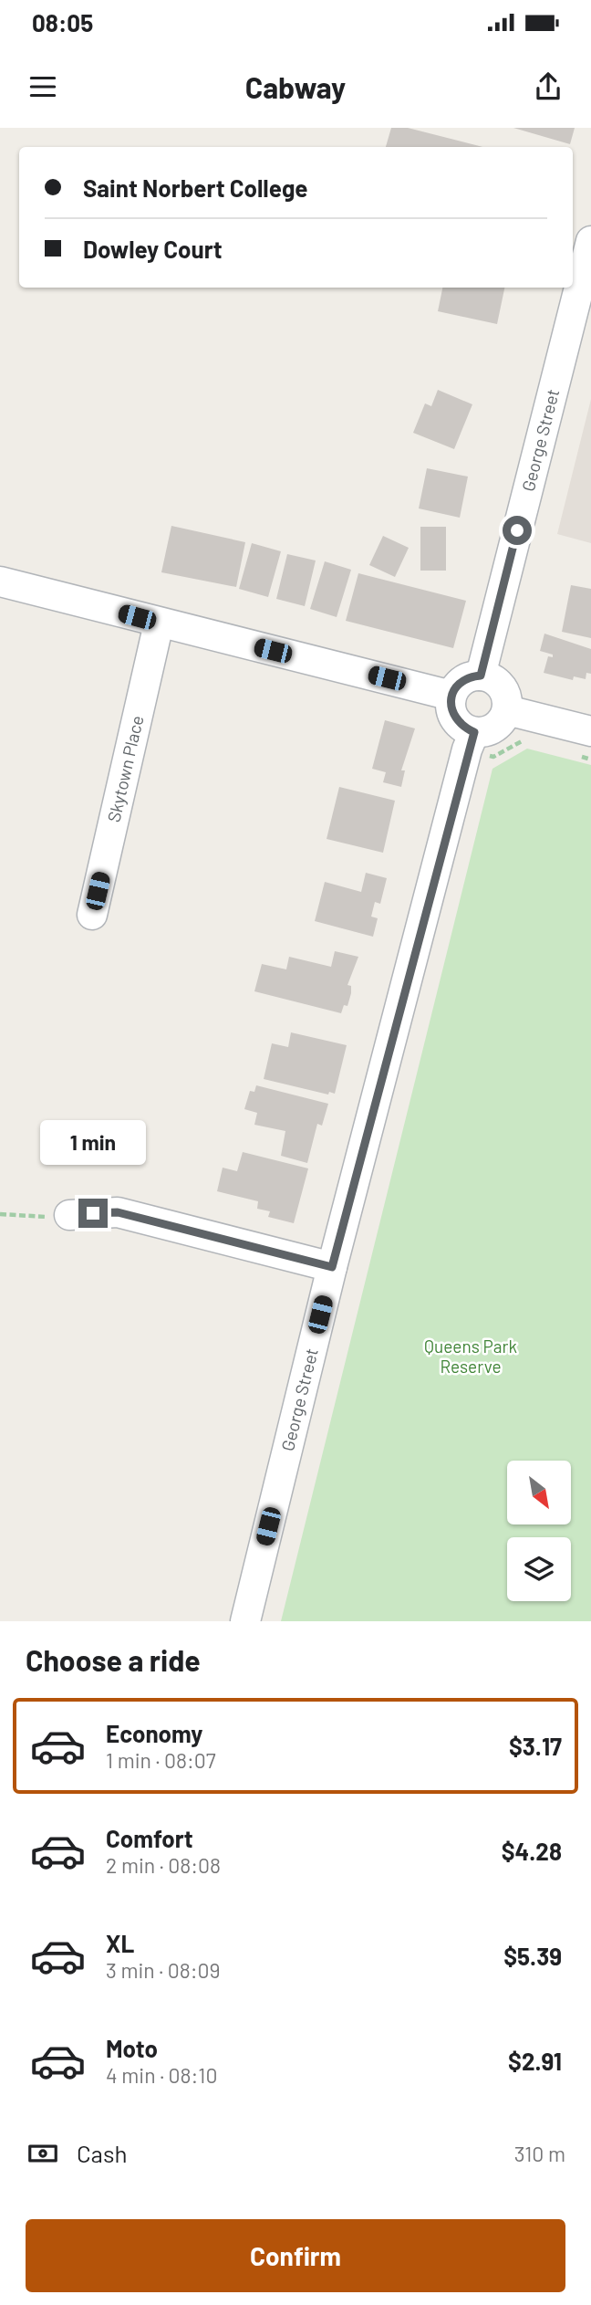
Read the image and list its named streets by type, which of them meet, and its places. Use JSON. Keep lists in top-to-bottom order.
{
  "streets": {
    "street": ["George Street", "Skytown Place"]
  },
  "parks": ["Queens Park Reserve"],
  "north": "bottom right",
  "page": {
    "status": "08:05",
    "header": "Cabway",
    "banner": ["Saint Norbert College", "Dowley Court"],
    "bubble": "1 min",
    "heading": "Choose a ride",
    "list": [
      {
        "name": "Economy",
        "note": "1 min · 08:07",
        "value": "$3.17"
      },
      {
        "name": "Comfort",
        "note": "2 min · 08:08",
        "value": "$4.28"
      },
      {
        "name": "XL",
        "note": "3 min · 08:09",
        "value": "$5.39"
      },
      {
        "name": "Moto",
        "note": "4 min · 08:10",
        "value": "$2.91"
      }
    ],
    "pay": ["Cash", "310 m"],
    "buttons": "Confirm"
  }
}
